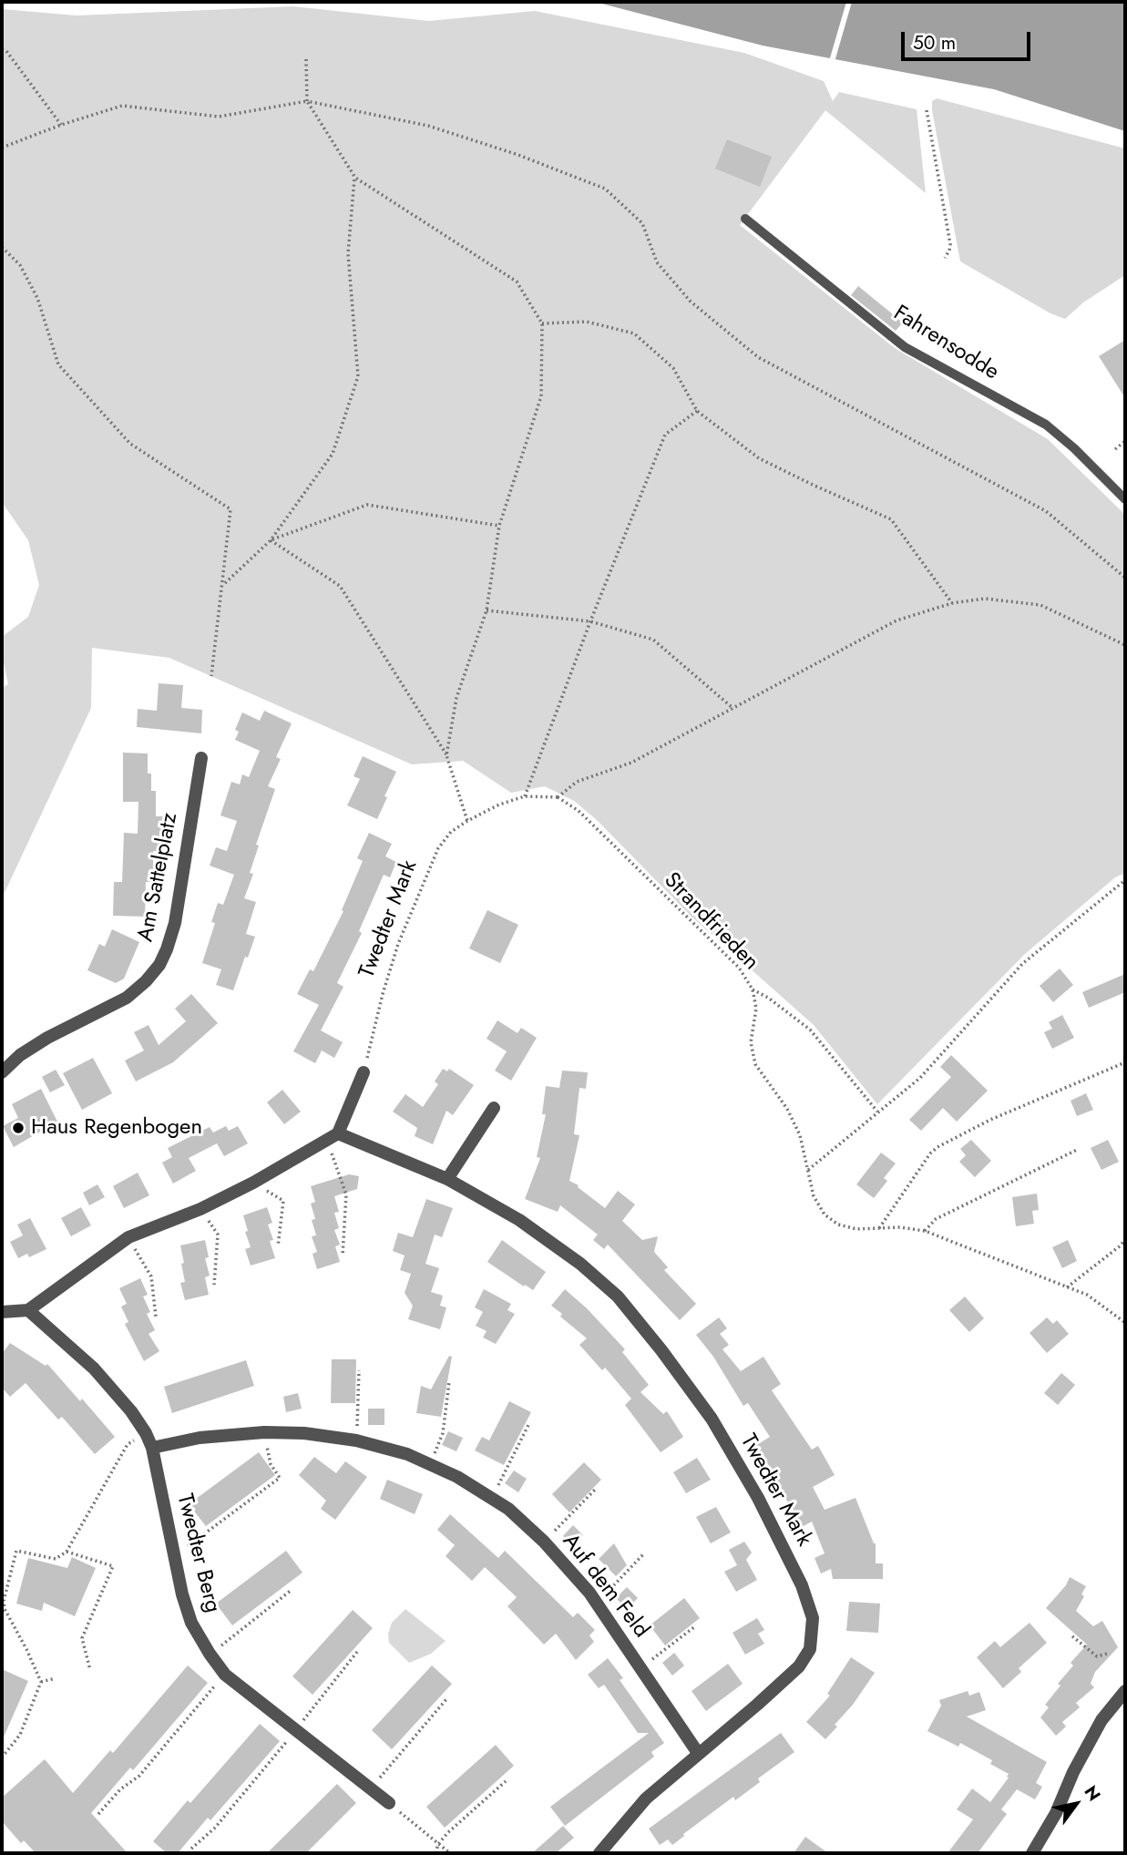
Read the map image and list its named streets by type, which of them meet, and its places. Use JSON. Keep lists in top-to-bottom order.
{
  "streets": {
    "street": [
      "Am Sattelplatz",
      "Twedter Mark",
      "Twedter Berg",
      "Auf dem Feld"
    ],
    "lane": ["Fahrensodde"],
    "path": ["Strandfrieden"]
  },
  "crossings": [
    ["Twedter Mark", "Strandfrieden"],
    ["Twedter Mark", "Auf dem Feld"],
    ["Twedter Berg", "Auf dem Feld"]
  ],
  "places": ["Haus Regenbogen"],
  "scale_bar": "50 m",
  "north": "top right"
}
